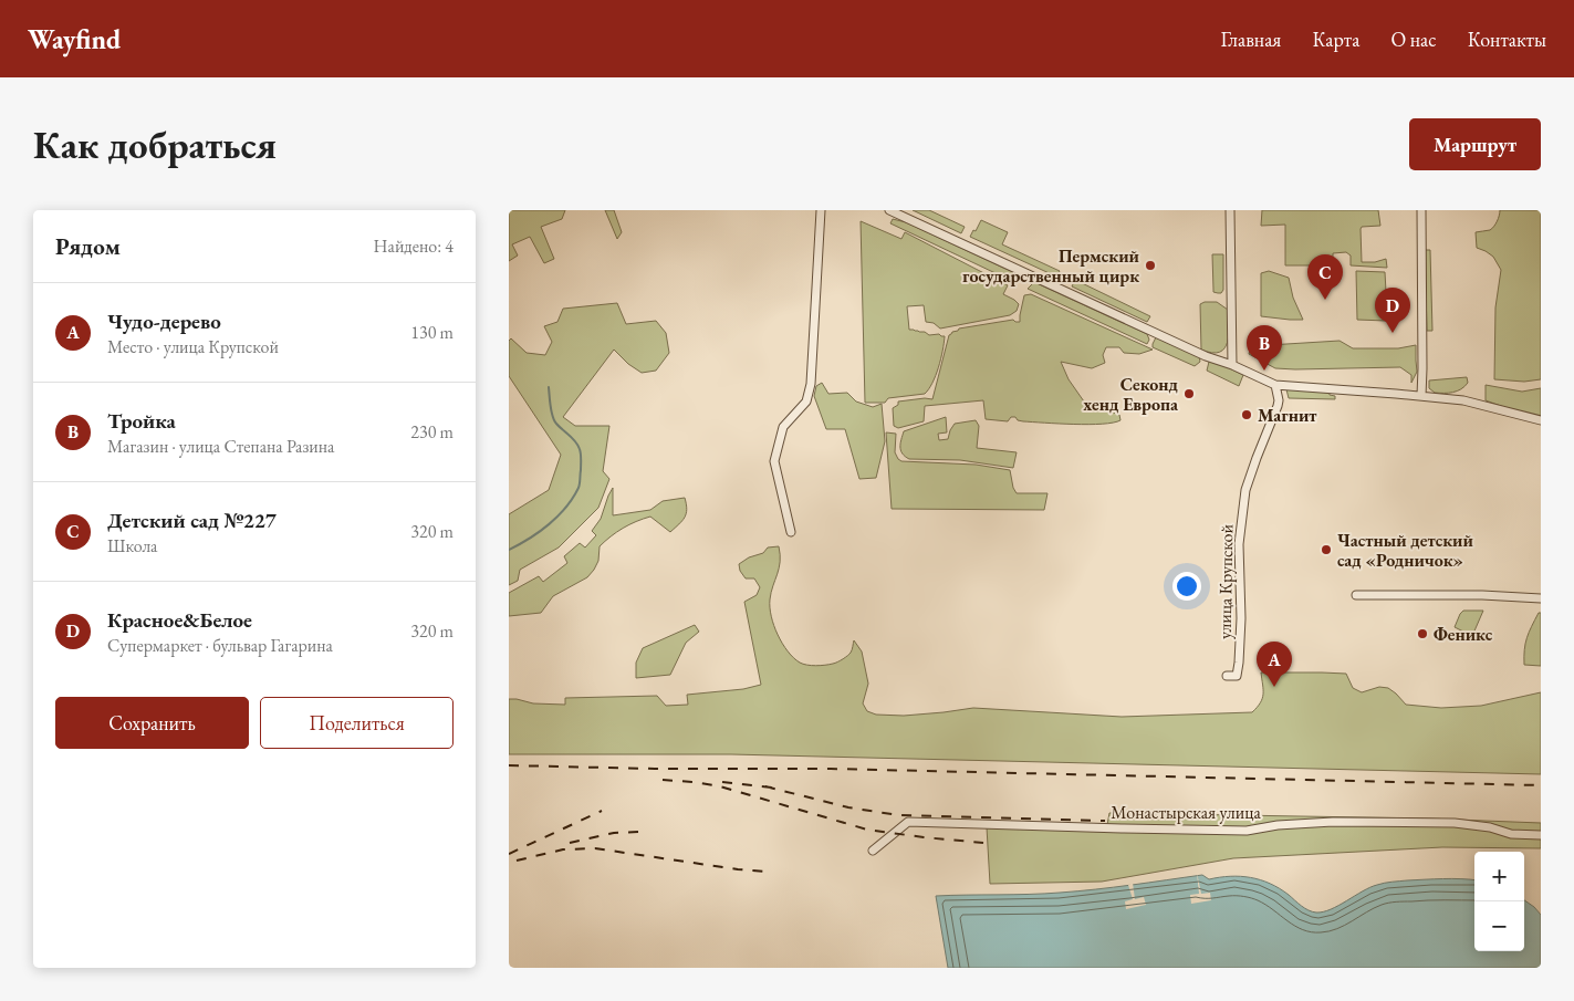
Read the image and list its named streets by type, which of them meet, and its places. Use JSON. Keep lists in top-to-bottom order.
{
  "streets": {
    "street": ["улица Крупской", "Монастырская улица"]
  },
  "places": [
    "Пермский государственный цирк",
    "Секонд хенд Европа",
    "Магнит",
    "Частный детский сад «Родничок»",
    "Феникс"
  ],
  "page": {
    "header": "Wayfind",
    "nav": [
      "Главная",
      "Карта",
      "О нас",
      "Контакты"
    ],
    "buttons": [
      "Маршрут",
      ["Сохранить", "Поделиться"]
    ],
    "title": "Как добраться",
    "heading": ["Рядом", "Найдено: 4"],
    "pins": [
      "C",
      "D",
      "B",
      "A"
    ],
    "list": [
      {
        "mark": "A",
        "name": "Чудо-дерево",
        "note": "Место · улица Крупской",
        "value": "130 m"
      },
      {
        "mark": "B",
        "name": "Тройка",
        "note": "Магазин · улица Степана Разина",
        "value": "230 m"
      },
      {
        "mark": "C",
        "name": "Детский сад №227",
        "note": "Школа",
        "value": "320 m"
      },
      {
        "mark": "D",
        "name": "Красное&Белое",
        "note": "Супермаркет · бульвар Гагарина",
        "value": "320 m"
      }
    ],
    "map_buttons": ["+", "−"]
  }
}
